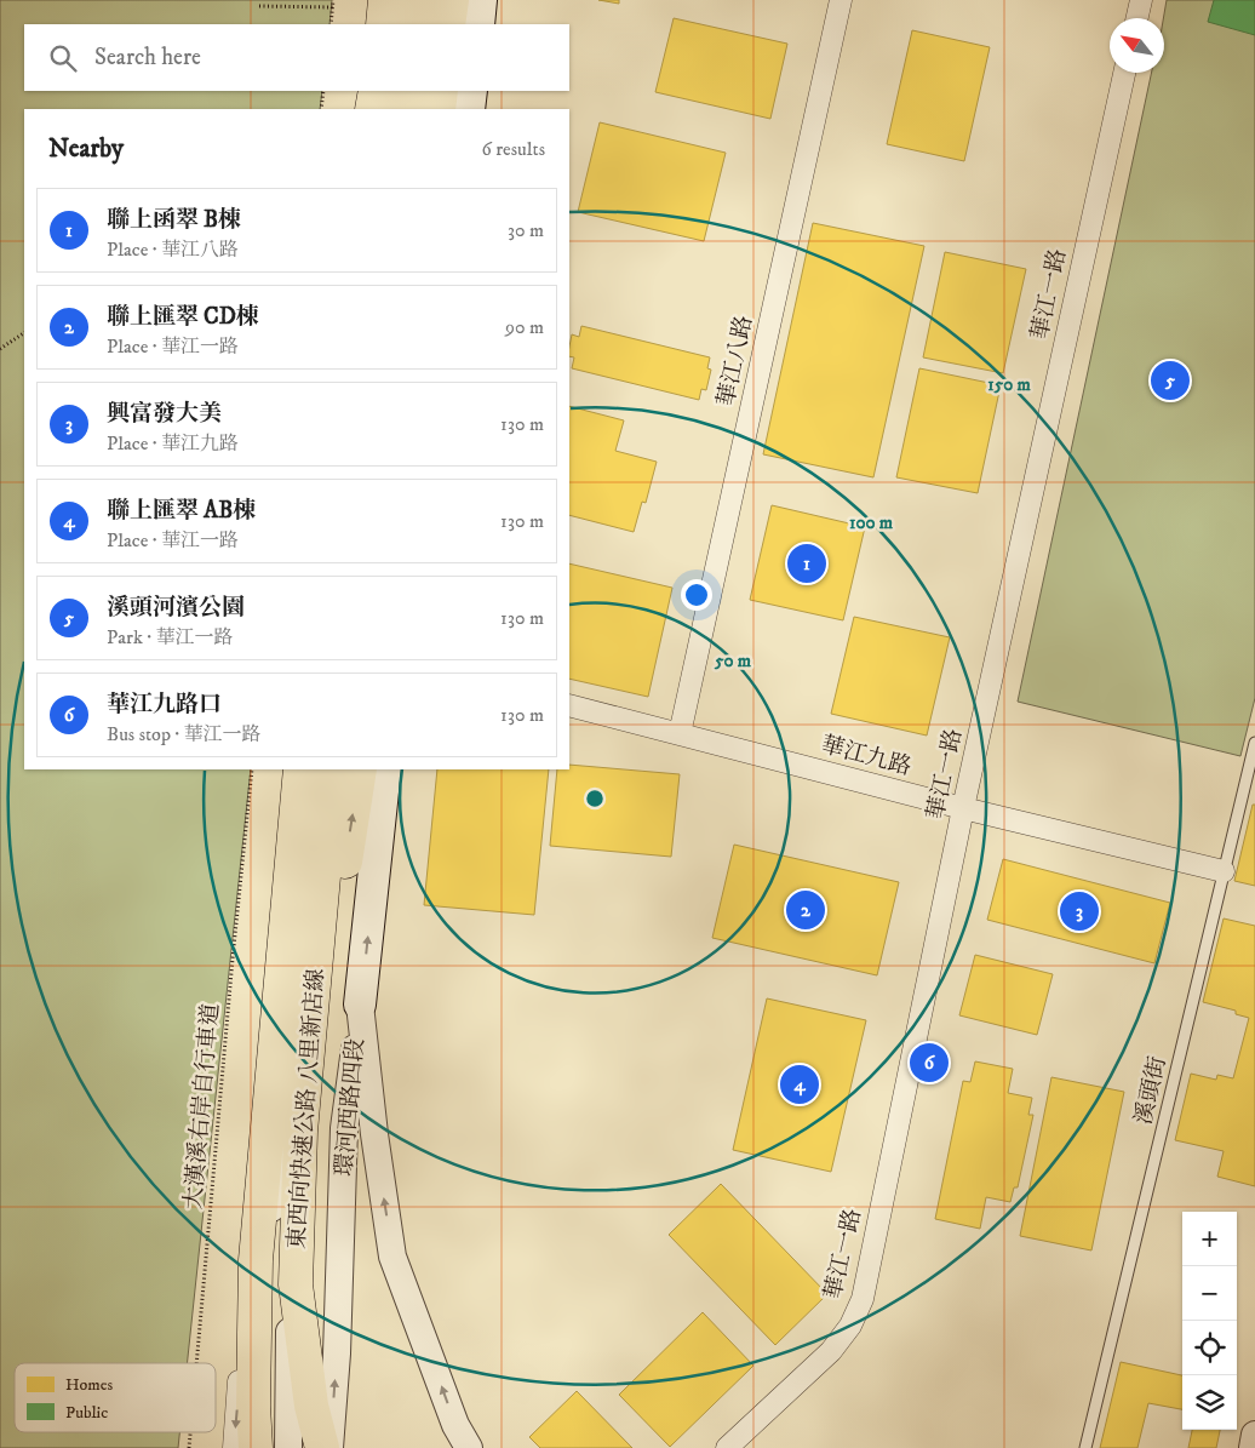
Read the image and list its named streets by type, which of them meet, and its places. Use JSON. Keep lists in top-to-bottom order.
{
  "streets": {
    "highway": ["東西向快速公路 八里新店線"],
    "main road": ["環河西路四段"],
    "street": ["華江一路", "華江八路", "華江九路"],
    "lane": ["溪頭街"],
    "path": ["大漢溪右岸自行車道"]
  },
  "crossings": [
    ["華江一路", "華江九路"],
    ["華江八路", "華江九路"],
    ["華江九路", "溪頭街"]
  ],
  "legend": ["Homes", "Public"],
  "north": "top left",
  "page": {
    "search": "Search here",
    "heading": ["Nearby", "6 results"],
    "list": [
      {
        "mark": "1",
        "name": "聯上函翠 B棟",
        "note": "Place · 華江八路",
        "value": "30 m"
      },
      {
        "mark": "2",
        "name": "聯上匯翠 CD棟",
        "note": "Place · 華江一路",
        "value": "90 m"
      },
      {
        "mark": "3",
        "name": "興富發大美",
        "note": "Place · 華江九路",
        "value": "130 m"
      },
      {
        "mark": "4",
        "name": "聯上匯翠 AB棟",
        "note": "Place · 華江一路",
        "value": "130 m"
      },
      {
        "mark": "5",
        "name": "溪頭河濱公園",
        "note": "Park · 華江一路",
        "value": "130 m"
      },
      {
        "mark": "6",
        "name": "華江九路口",
        "note": "Bus stop · 華江一路",
        "value": "130 m"
      }
    ],
    "pins": [
      "5",
      "1",
      "2",
      "3",
      "6",
      "4"
    ],
    "map_buttons": ["+", "−"]
  },
  "rings": ["150 m", "100 m", "50 m"]
}
